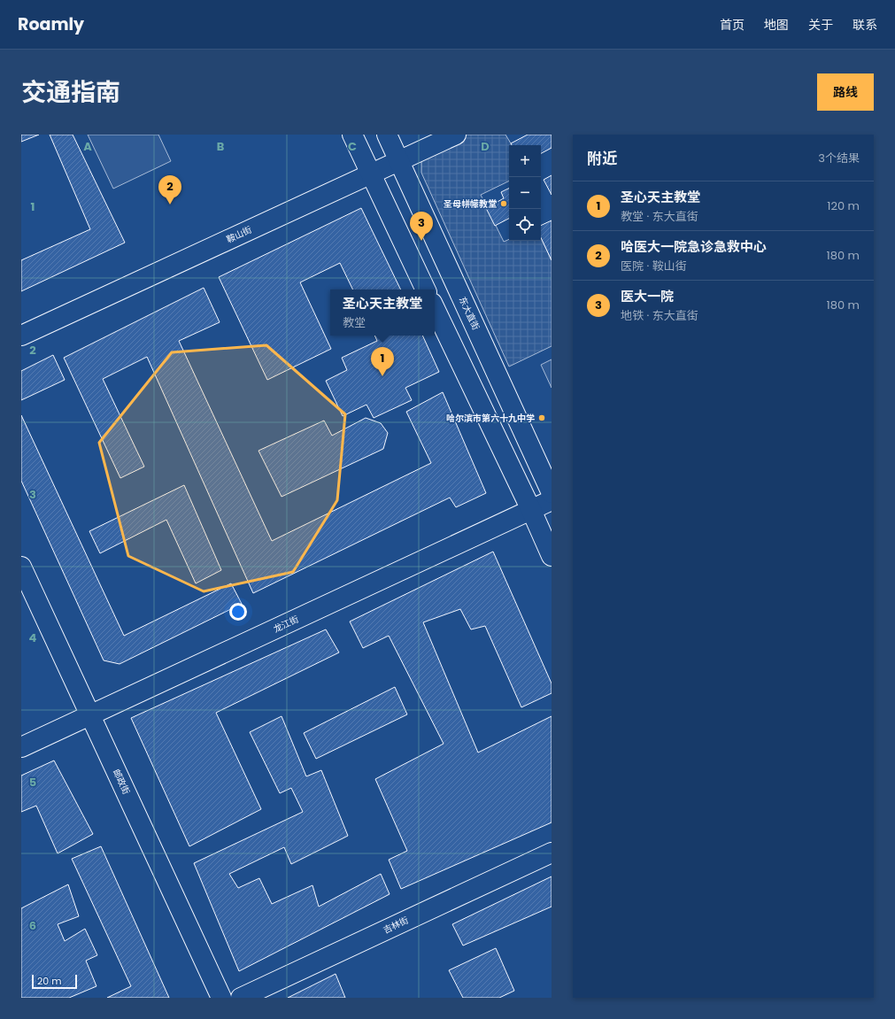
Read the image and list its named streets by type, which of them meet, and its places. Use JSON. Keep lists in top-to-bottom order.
{
  "streets": {
    "street": [
      "鞍山街",
      "东大直街",
      "龙江街",
      "邮政街",
      "吉林街"
    ]
  },
  "crossings": [
    ["鞍山街", "东大直街"],
    ["龙江街", "邮政街"]
  ],
  "places": ["圣母帡幪教堂", "哈尔滨市第六十九中学"],
  "scale_bar": "20 m",
  "page": {
    "header": "Roamly",
    "nav": [
      "首页",
      "地图",
      "关于",
      "联系"
    ],
    "title": "交通指南",
    "buttons": "路线",
    "heading": ["附近", "3个结果"],
    "map_buttons": ["+", "−"],
    "pins": ["2", "3", "1"],
    "list": [
      {
        "mark": "1",
        "name": "圣心天主教堂",
        "note": "教堂 · 东大直街",
        "value": "120 m"
      },
      {
        "mark": "2",
        "name": "哈医大一院急诊急救中心",
        "note": "医院 · 鞍山街",
        "value": "180 m"
      },
      {
        "mark": "3",
        "name": "医大一院",
        "note": "地铁 · 东大直街",
        "value": "180 m"
      }
    ],
    "popup": ["圣心天主教堂", "教堂"],
    "scale": "20 m"
  },
  "grid": {
    "columns": [
      "A",
      "B",
      "C",
      "D"
    ],
    "rows": [
      "1",
      "2",
      "3",
      "4",
      "5",
      "6"
    ]
  }
}
